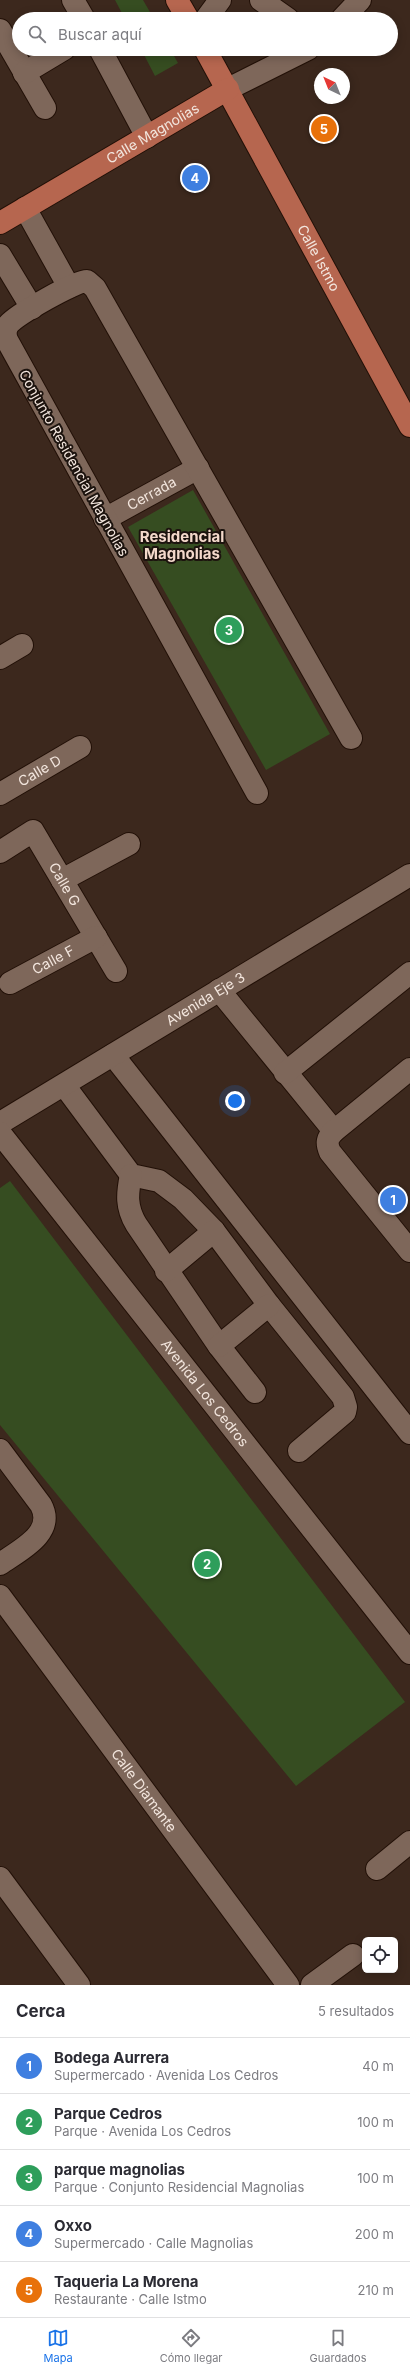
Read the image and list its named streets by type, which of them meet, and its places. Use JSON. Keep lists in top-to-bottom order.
{
  "streets": {
    "main road": ["Calle Magnolias", "Calle Istmo"],
    "street": [
      "Conjunto Residencial Magnolias",
      "Cerrada",
      "Calle D",
      "Calle G",
      "Calle F",
      "Avenida Eje 3",
      "Avenida Los Cedros",
      "Calle Diamante"
    ]
  },
  "crossings": [
    ["Calle Magnolias", "Calle Istmo"],
    ["Conjunto Residencial Magnolias", "Cerrada"],
    ["Calle G", "Calle F"]
  ],
  "districts": ["Residencial Magnolias"],
  "north": "top left",
  "page": {
    "search": "Buscar aquí",
    "pins": [
      "5",
      "4",
      "3",
      "1",
      "2"
    ],
    "heading": ["Cerca", "5 resultados"],
    "list": [
      {
        "mark": "1",
        "name": "Bodega Aurrera",
        "note": "Supermercado · Avenida Los Cedros",
        "value": "40 m"
      },
      {
        "mark": "2",
        "name": "Parque Cedros",
        "note": "Parque · Avenida Los Cedros",
        "value": "100 m"
      },
      {
        "mark": "3",
        "name": "parque magnolias",
        "note": "Parque · Conjunto Residencial Magnolias",
        "value": "100 m"
      },
      {
        "mark": "4",
        "name": "Oxxo",
        "note": "Supermercado · Calle Magnolias",
        "value": "200 m"
      },
      {
        "mark": "5",
        "name": "Taqueria La Morena",
        "note": "Restaurante · Calle Istmo",
        "value": "210 m"
      }
    ],
    "nav": ["Mapa", "Cómo llegar", "Guardados"]
  }
}
